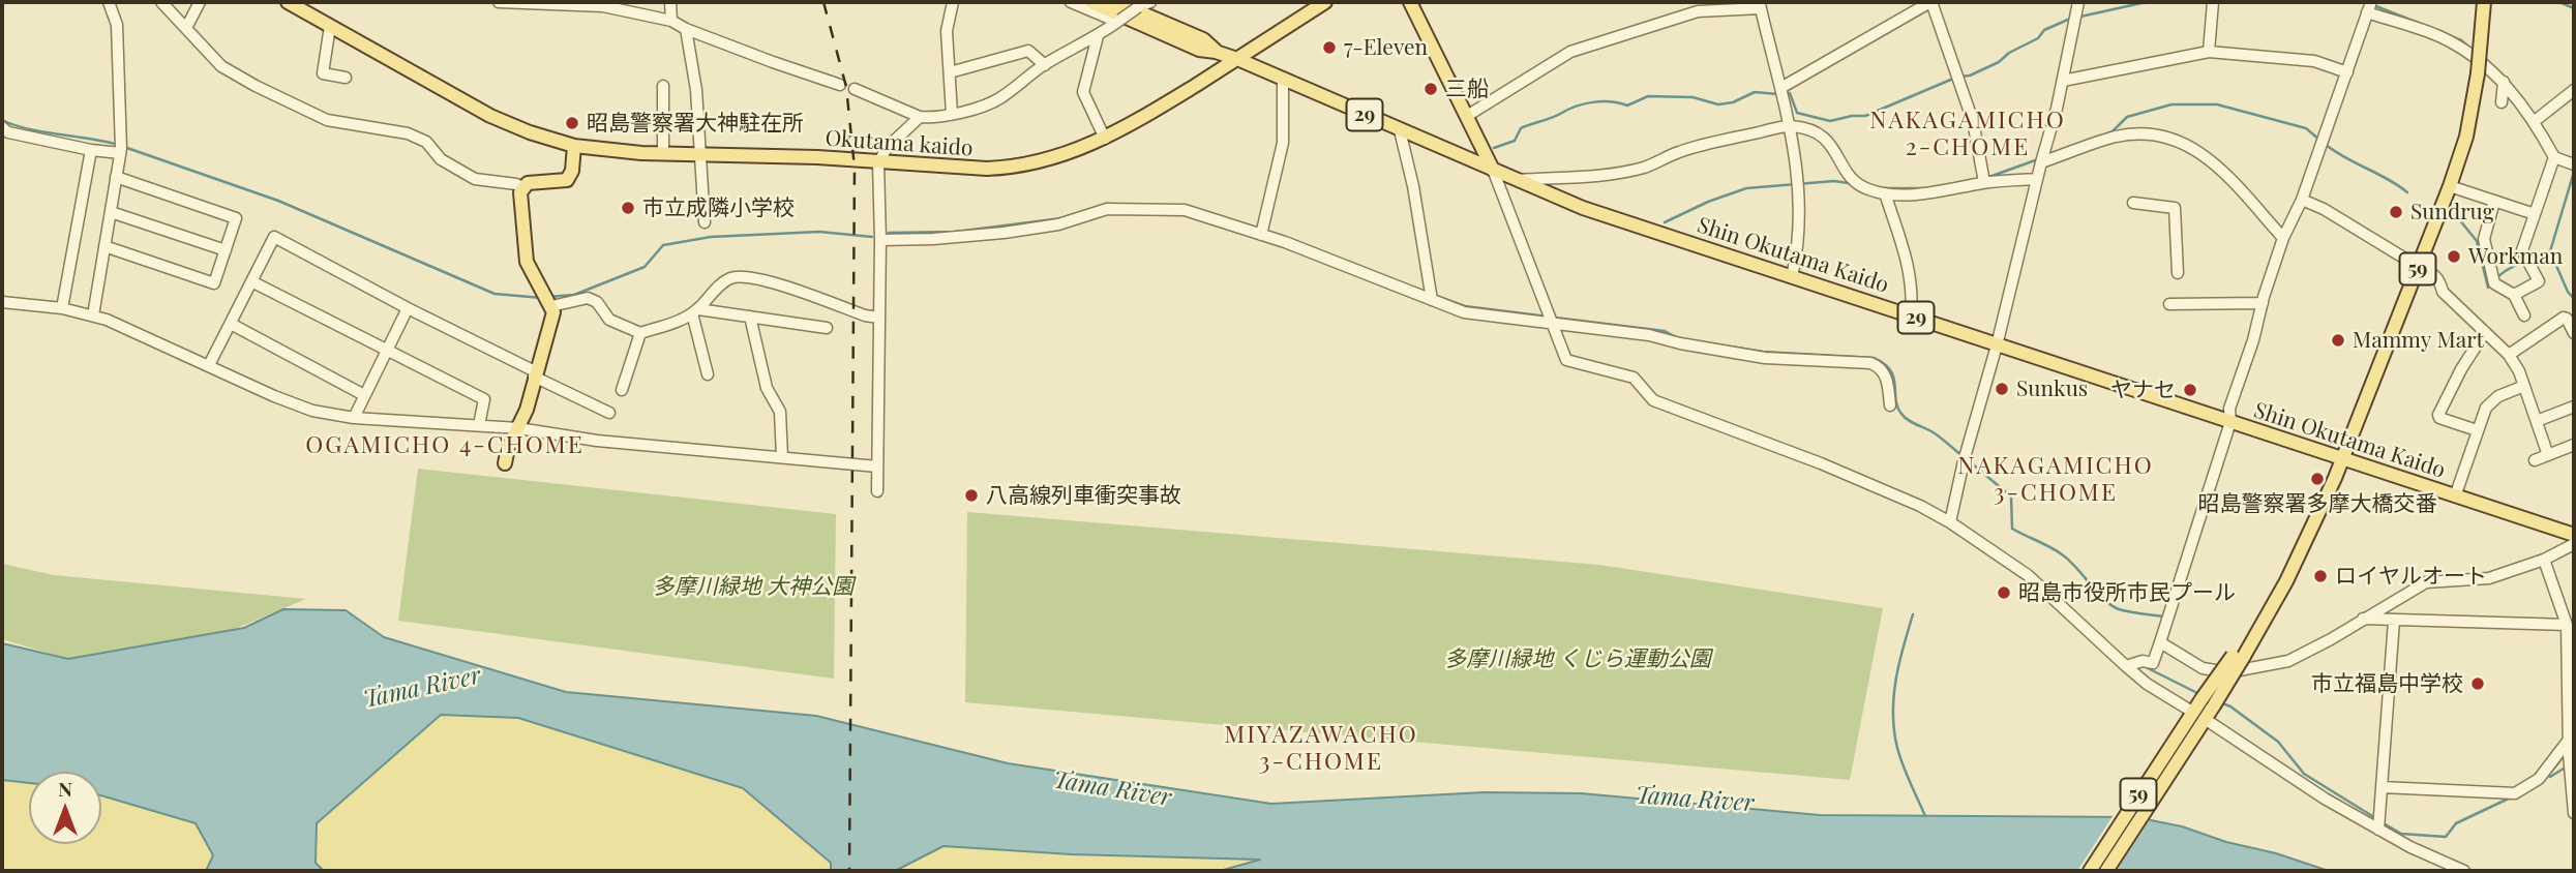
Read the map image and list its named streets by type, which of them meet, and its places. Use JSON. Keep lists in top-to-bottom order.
{
  "streets": {
    "main road": [
      "29",
      "Okutama kaido",
      "Shin Okutama Kaido",
      "59"
    ]
  },
  "crossings": [
    ["29", "Shin Okutama Kaido"],
    ["Okutama kaido", "Shin Okutama Kaido"],
    ["Shin Okutama Kaido", "59"]
  ],
  "districts": [
    "NAKAGAMICHO 2-CHOME",
    "OGAMICHO 4-CHOME",
    "NAKAGAMICHO 3-CHOME",
    "MIYAZAWACHO 3-CHOME"
  ],
  "water": ["Tama River"],
  "parks": ["多摩川緑地 大神公園", "多摩川緑地 くじら運動公園"],
  "places": [
    "7-Eleven",
    "三船",
    "昭島警察署大神駐在所",
    "市立成隣小学校",
    "Sundrug",
    "Workman",
    "Mammy Mart",
    "Sunkus",
    "ヤナセ",
    "昭島警察署多摩大橋交番",
    "八高線列車衝突事故",
    "ロイヤルオート",
    "昭島市役所市民プール",
    "市立福島中学校"
  ],
  "north": "top"
}
